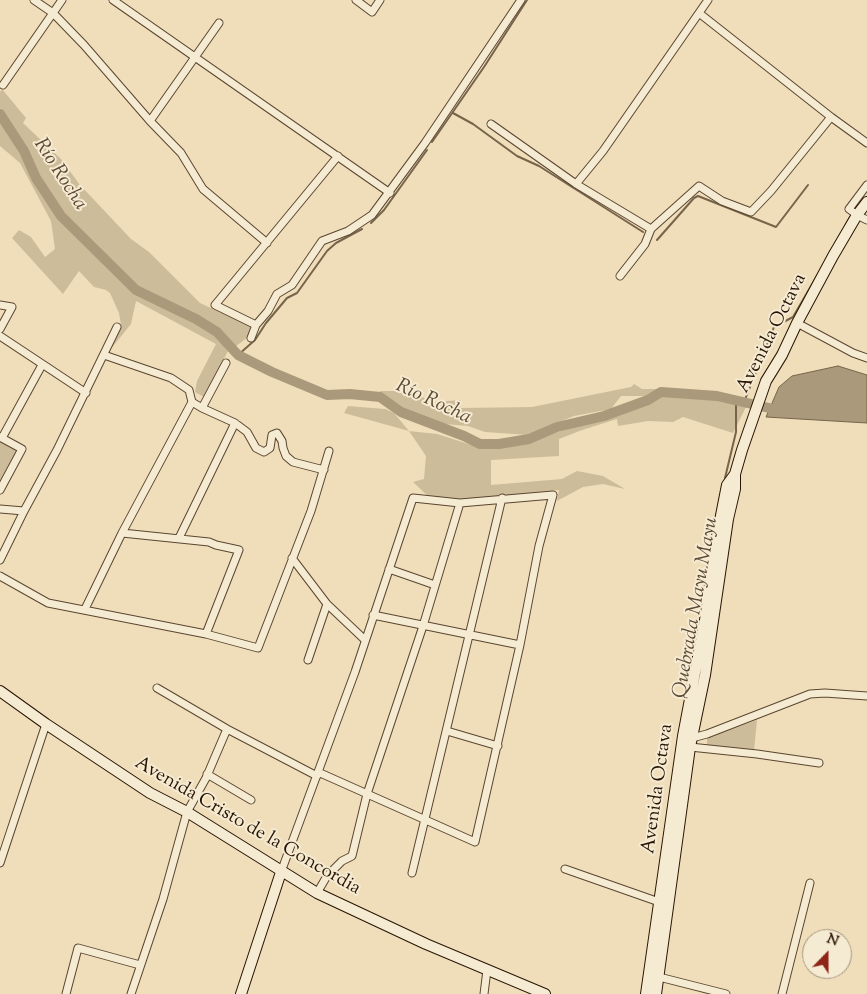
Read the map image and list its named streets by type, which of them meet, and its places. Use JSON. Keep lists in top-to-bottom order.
{
  "streets": {
    "main road": ["Avenida Octava", "Avenida Cristo de la Concordia"]
  },
  "water": ["Río Rocha", "Quebrada Mayu Mayu"],
  "north": "top"
}
